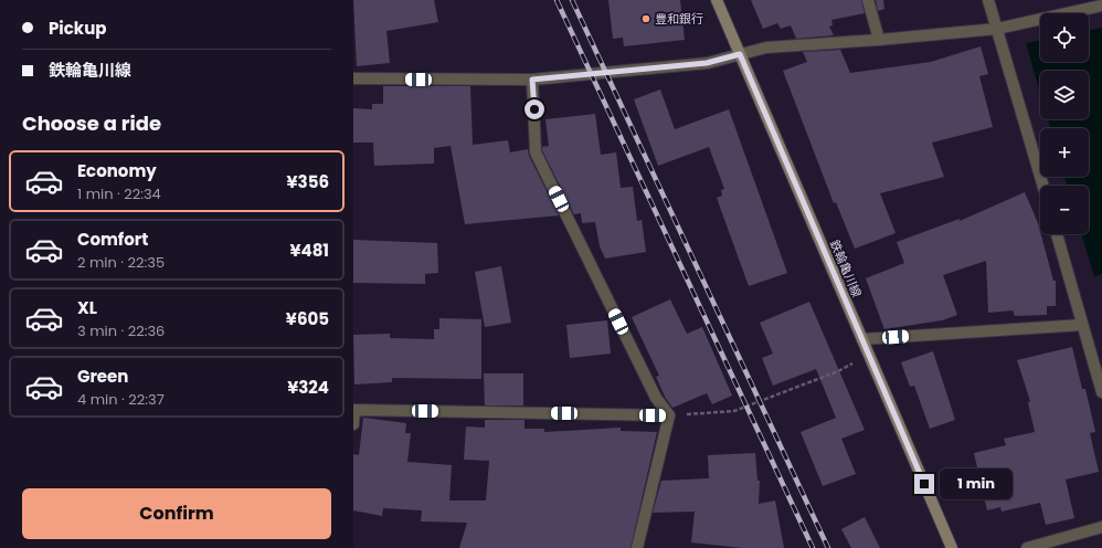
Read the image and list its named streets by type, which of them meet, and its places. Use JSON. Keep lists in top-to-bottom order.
{
  "streets": {
    "main road": ["鉄輪亀川線"]
  },
  "places": ["豊和銀行"],
  "page": {
    "banner": ["Pickup", "鉄輪亀川線"],
    "map_buttons": ["+", "−"],
    "heading": "Choose a ride",
    "list": [
      {
        "name": "Economy",
        "note": "1 min · 22:34",
        "value": "¥356"
      },
      {
        "name": "Comfort",
        "note": "2 min · 22:35",
        "value": "¥481"
      },
      {
        "name": "XL",
        "note": "3 min · 22:36",
        "value": "¥605"
      },
      {
        "name": "Green",
        "note": "4 min · 22:37",
        "value": "¥324"
      }
    ],
    "bubble": "1 min",
    "buttons": "Confirm"
  }
}
